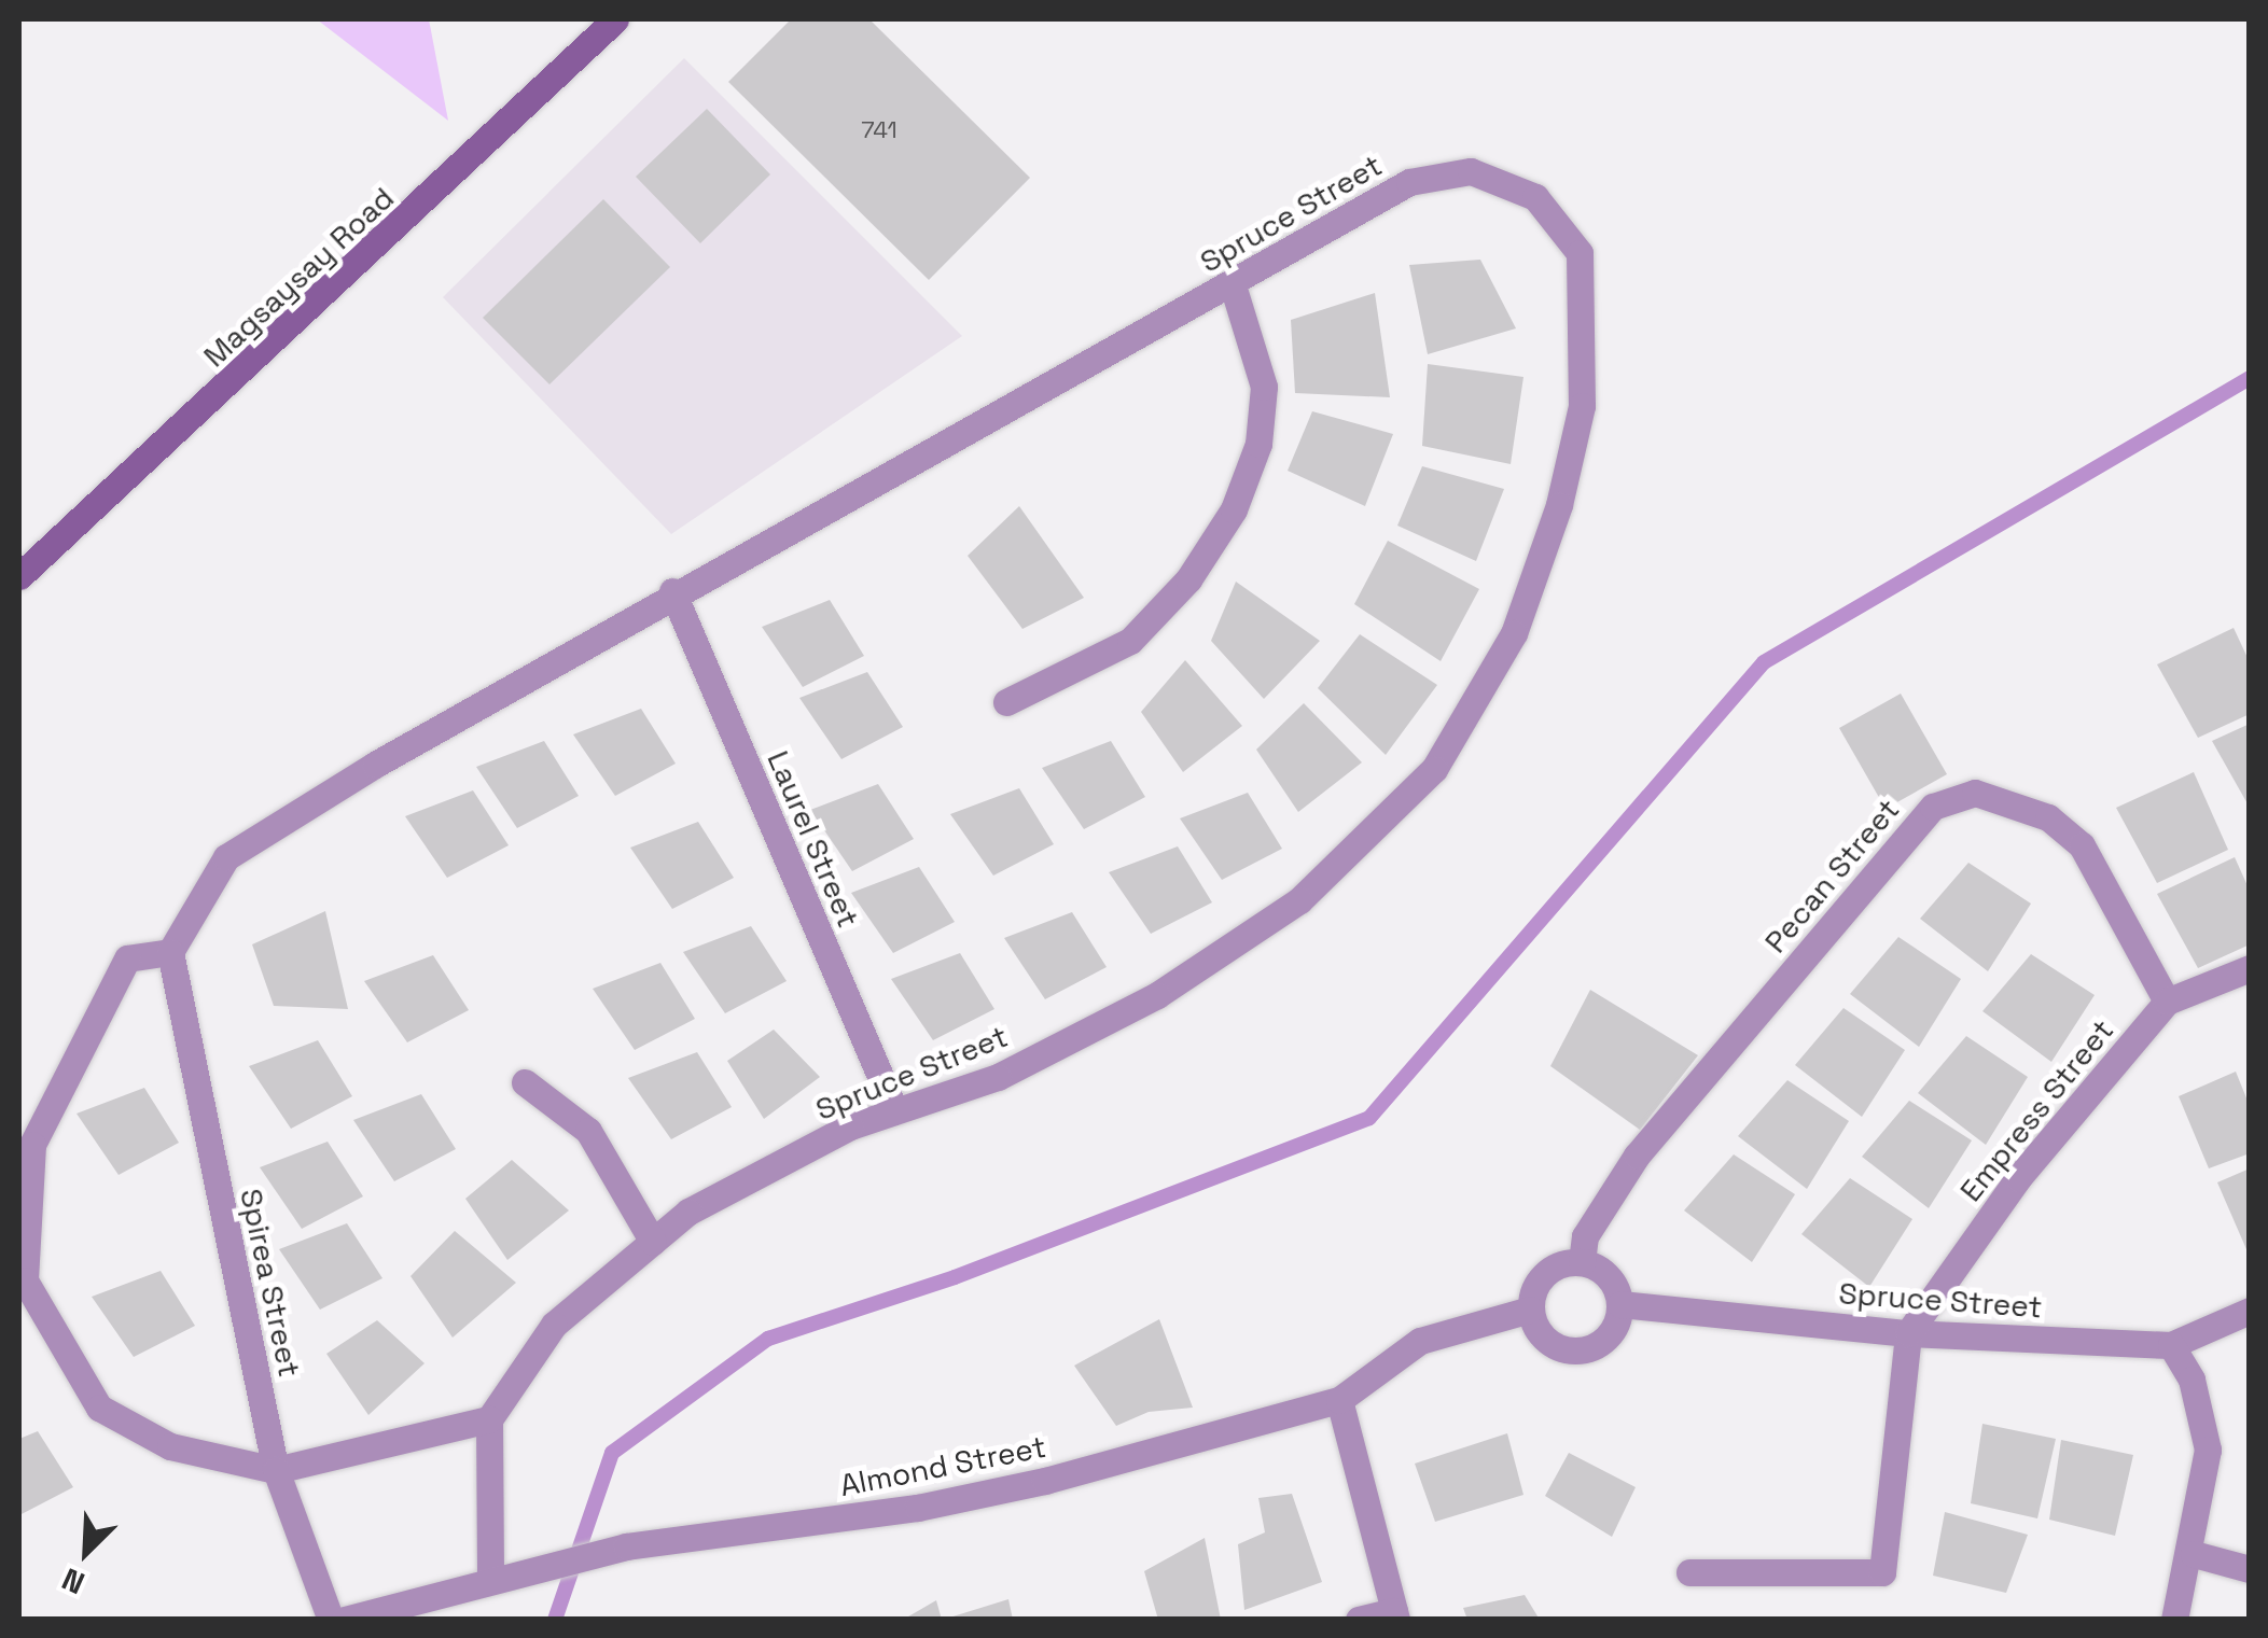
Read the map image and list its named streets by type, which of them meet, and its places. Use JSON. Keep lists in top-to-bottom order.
{
  "streets": {
    "main road": ["Magsaysay Road"],
    "street": [
      "Spruce Street",
      "Laurel Street",
      "Pecan Street",
      "Empress Street",
      "Spirea Street",
      "Almond Street"
    ]
  },
  "crossings": [
    ["Spruce Street", "Laurel Street"],
    ["Spruce Street", "Pecan Street"],
    ["Spruce Street", "Empress Street"],
    ["Spruce Street", "Spirea Street"],
    ["Spruce Street", "Almond Street"],
    ["Pecan Street", "Empress Street"],
    ["Pecan Street", "Almond Street"]
  ],
  "house_numbers": ["741"],
  "north": "bottom left"
}
